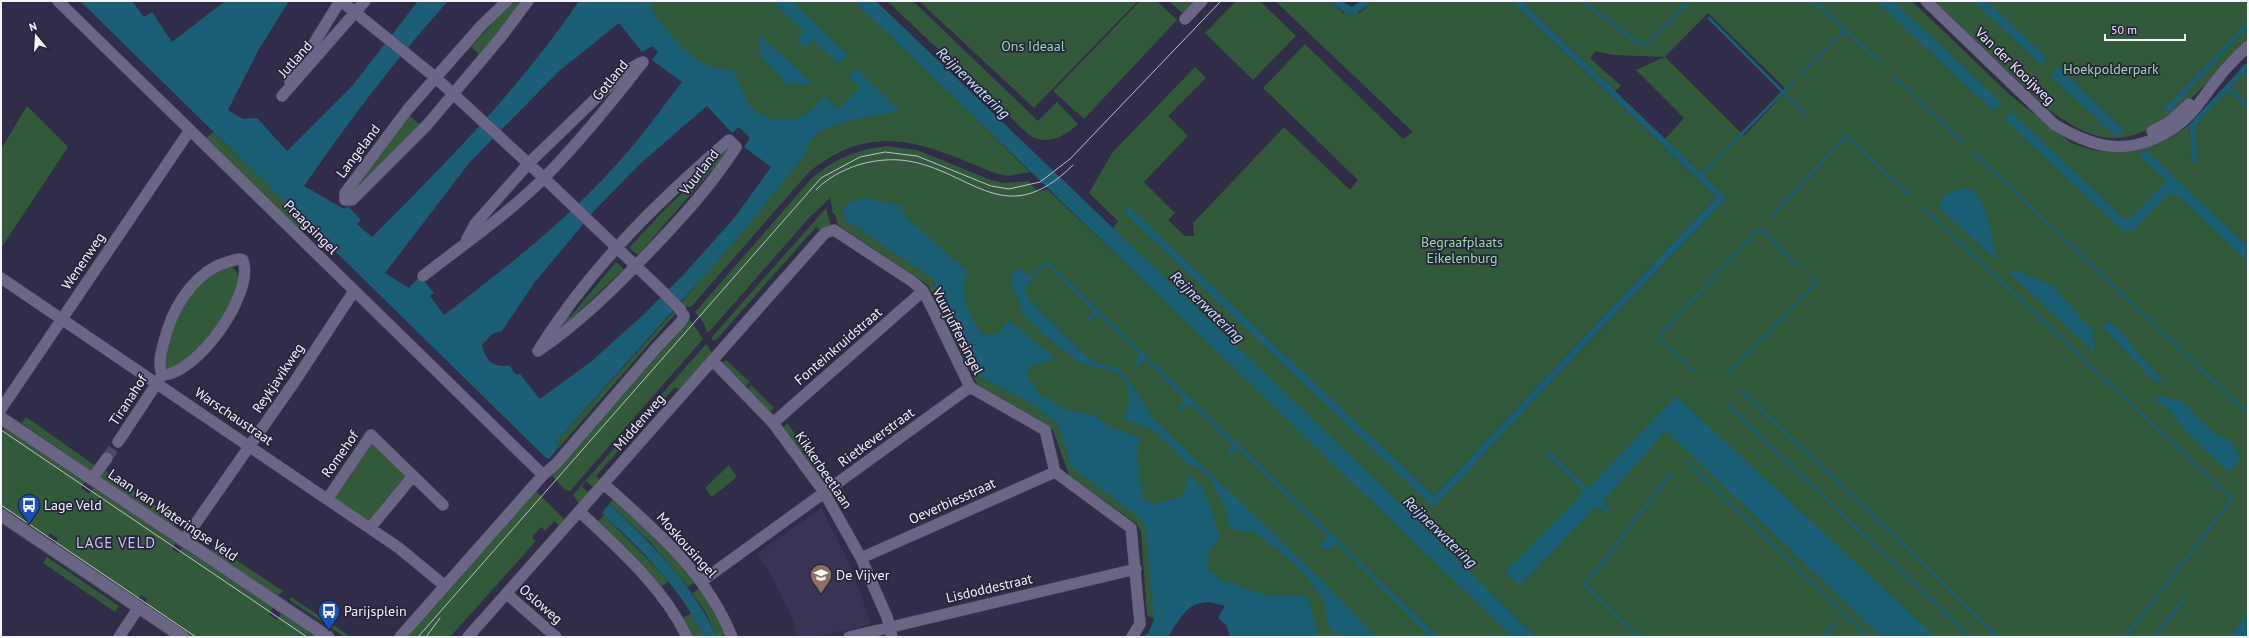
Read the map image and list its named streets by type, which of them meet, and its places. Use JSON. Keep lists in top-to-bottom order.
{
  "streets": {
    "street": [
      "Jutland",
      "Van der Kooijweg",
      "Gotland",
      "Langeland",
      "Vuurland",
      "Praagsingel",
      "Wenenweg",
      "Vuurjuffersingel",
      "Fonteinkruidstraat",
      "Reykjavikweg",
      "Tiranahof",
      "Warschaustraat",
      "Middenweg",
      "Rietkeverstraat",
      "Romehof",
      "Kikkerbeetlaan",
      "Oeverbiesstraat",
      "Laan van Wateringse Veld",
      "Moskousingel",
      "Lisdoddestraat",
      "Osloweg"
    ]
  },
  "crossings": [
    ["Jutland", "Langeland"],
    ["Praagsingel", "Wenenweg"],
    ["Praagsingel", "Reykjavikweg"],
    ["Wenenweg", "Warschaustraat"],
    ["Vuurjuffersingel", "Fonteinkruidstraat"],
    ["Vuurjuffersingel", "Middenweg"],
    ["Vuurjuffersingel", "Rietkeverstraat"],
    ["Vuurjuffersingel", "Oeverbiesstraat"],
    ["Fonteinkruidstraat", "Kikkerbeetlaan"],
    ["Reykjavikweg", "Warschaustraat"],
    ["Reykjavikweg", "Laan van Wateringse Veld"],
    ["Tiranahof", "Warschaustraat"],
    ["Warschaustraat", "Romehof"],
    ["Middenweg", "Kikkerbeetlaan"],
    ["Middenweg", "Moskousingel"],
    ["Middenweg", "Osloweg"],
    ["Rietkeverstraat", "Kikkerbeetlaan"],
    ["Rietkeverstraat", "Moskousingel"],
    ["Kikkerbeetlaan", "Oeverbiesstraat"],
    ["Kikkerbeetlaan", "Lisdoddestraat"]
  ],
  "districts": ["LAGE VELD"],
  "water": ["Reijnerwatering"],
  "parks": ["Ons Ideaal", "Hoekpolderpark", "Begraafplaats Eikelenburg"],
  "places": {
    "bus stop": ["Lage Veld", "Parijsplein"],
    "school or university": ["De Vijver"]
  },
  "scale_bar": "50 m",
  "north": "top"
}
